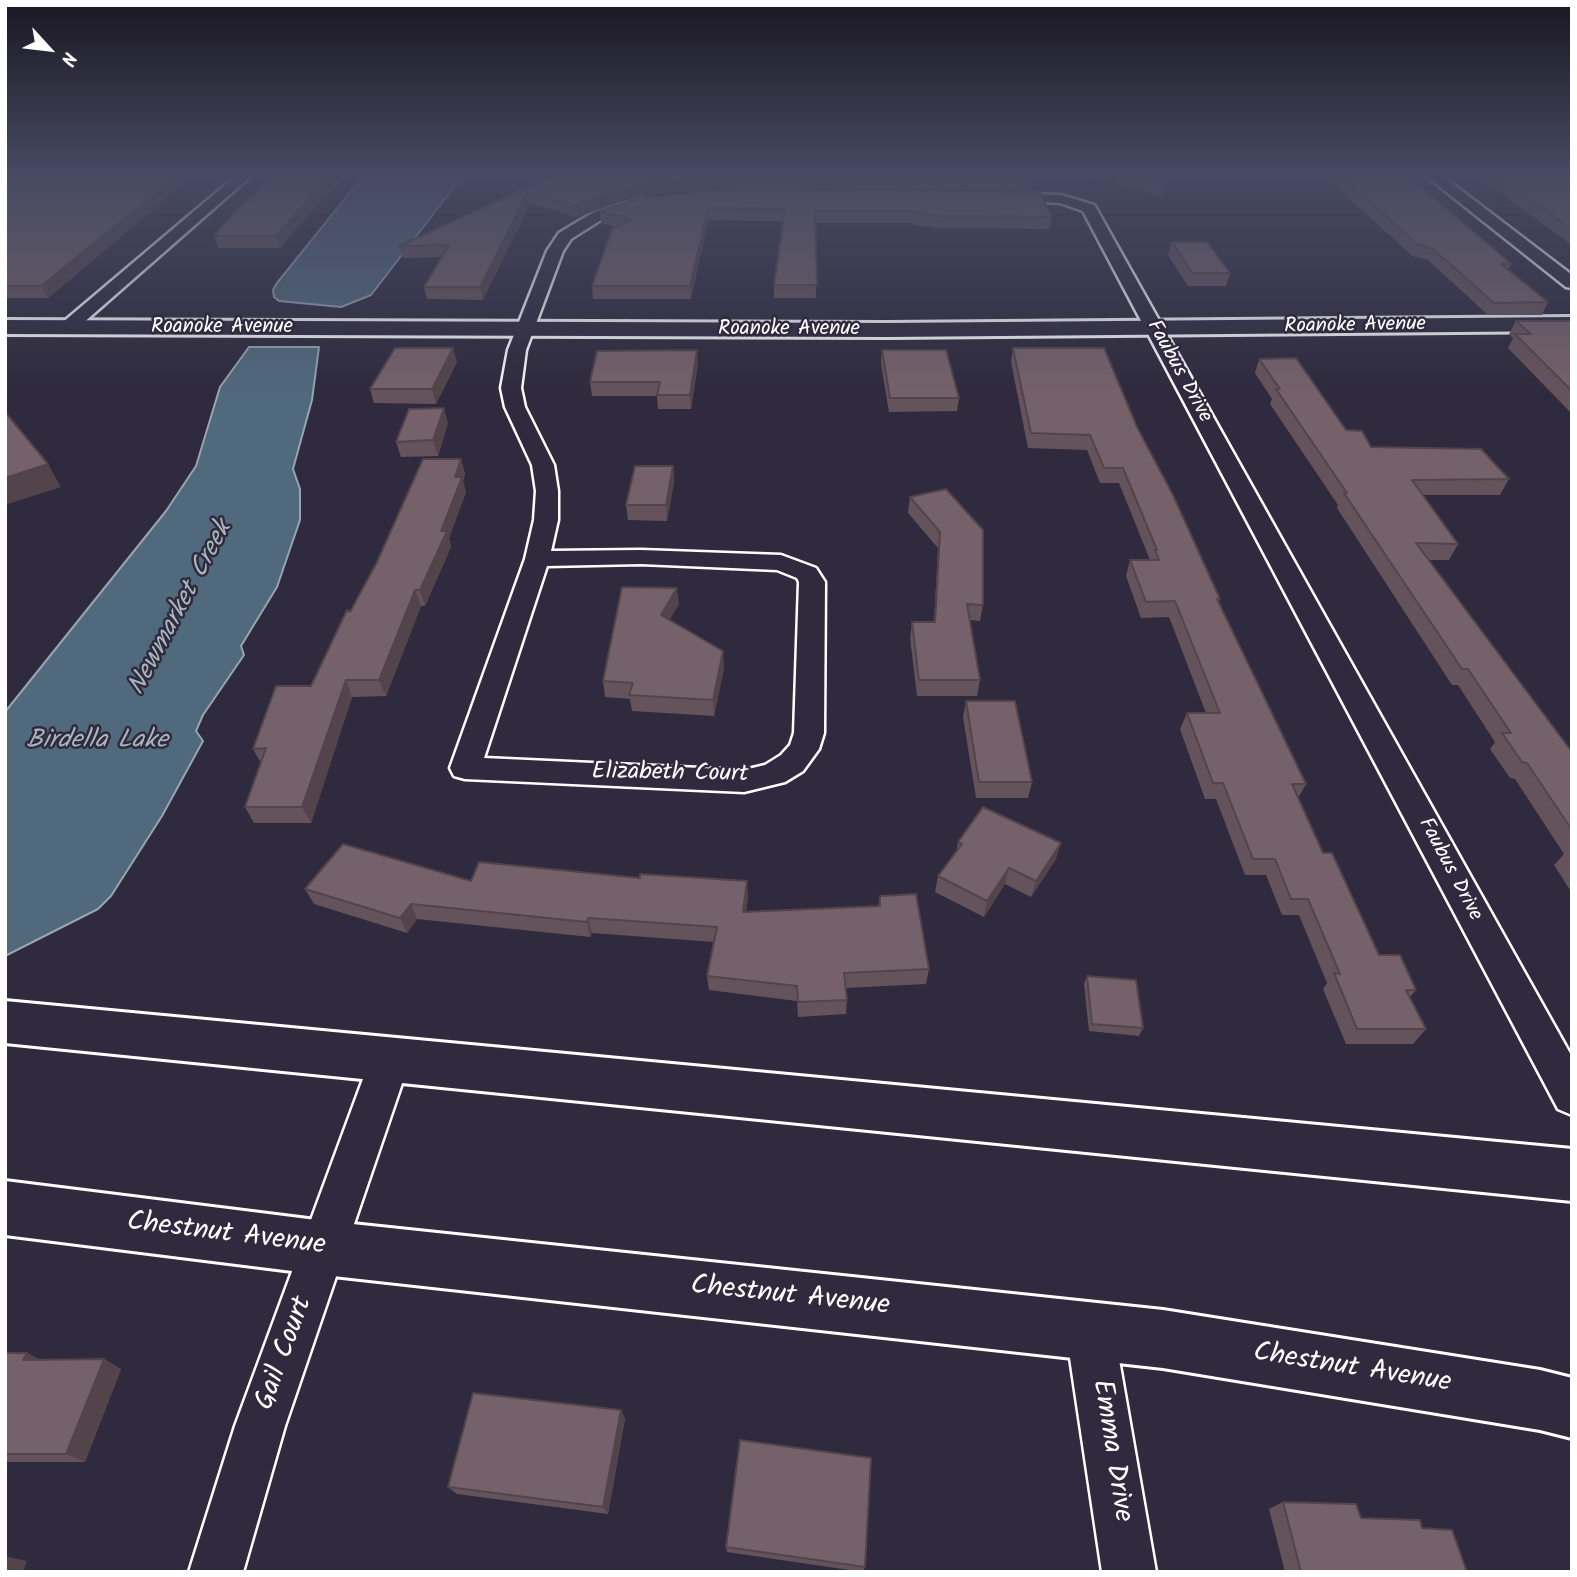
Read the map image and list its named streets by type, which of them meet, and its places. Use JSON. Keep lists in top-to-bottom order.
{
  "streets": {
    "street": [
      "Roanoke Avenue",
      "Faubus Drive",
      "Elizabeth Court",
      "Chestnut Avenue",
      "Gail Court",
      "Emma Drive"
    ]
  },
  "crossings": [
    ["Roanoke Avenue", "Faubus Drive"],
    ["Roanoke Avenue", "Elizabeth Court"],
    ["Chestnut Avenue", "Gail Court"],
    ["Chestnut Avenue", "Emma Drive"]
  ],
  "water": ["Newmarket Creek", "Birdella Lake"],
  "north": "bottom right"
}
